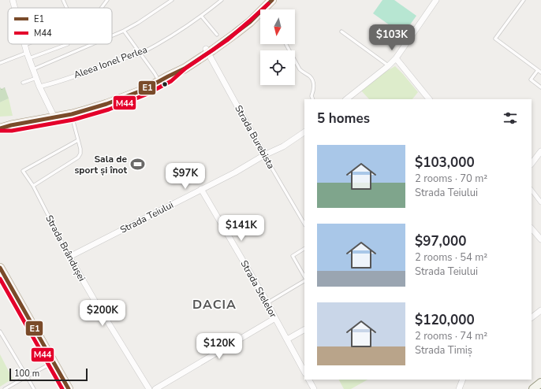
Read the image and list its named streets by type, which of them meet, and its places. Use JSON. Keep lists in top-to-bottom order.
{
  "streets": {
    "street": [
      "Aleea Ionel Perlea",
      "Strada Burebista",
      "Strada Teiului",
      "Strada Brândușei",
      "Strada Stelelor"
    ]
  },
  "crossings": [
    ["Strada Burebista", "Strada Teiului"],
    ["Strada Teiului", "Strada Brândușei"],
    ["Strada Teiului", "Strada Stelelor"]
  ],
  "districts": ["DACIA"],
  "places": {
    "sports": ["Sala de sport și înot"]
  },
  "lines": ["transit line E1", "transit line M44"],
  "legend": ["E1", "M44"],
  "scale_bar": "100 m",
  "north": "bottom",
  "page": {
    "price": [
      "$103K",
      "$97K",
      "$141K",
      "$200K",
      "$120K"
    ],
    "heading": "5 homes",
    "list": [
      {
        "name": "$103,000",
        "note": "2 rooms · 70 m² · Strada Teiului"
      },
      {
        "name": "$97,000",
        "note": "2 rooms · 54 m² · Strada Teiului"
      },
      {
        "name": "$120,000",
        "note": "2 rooms · 74 m² · Strada Timiș"
      }
    ],
    "scale": "100 m"
  }
}
